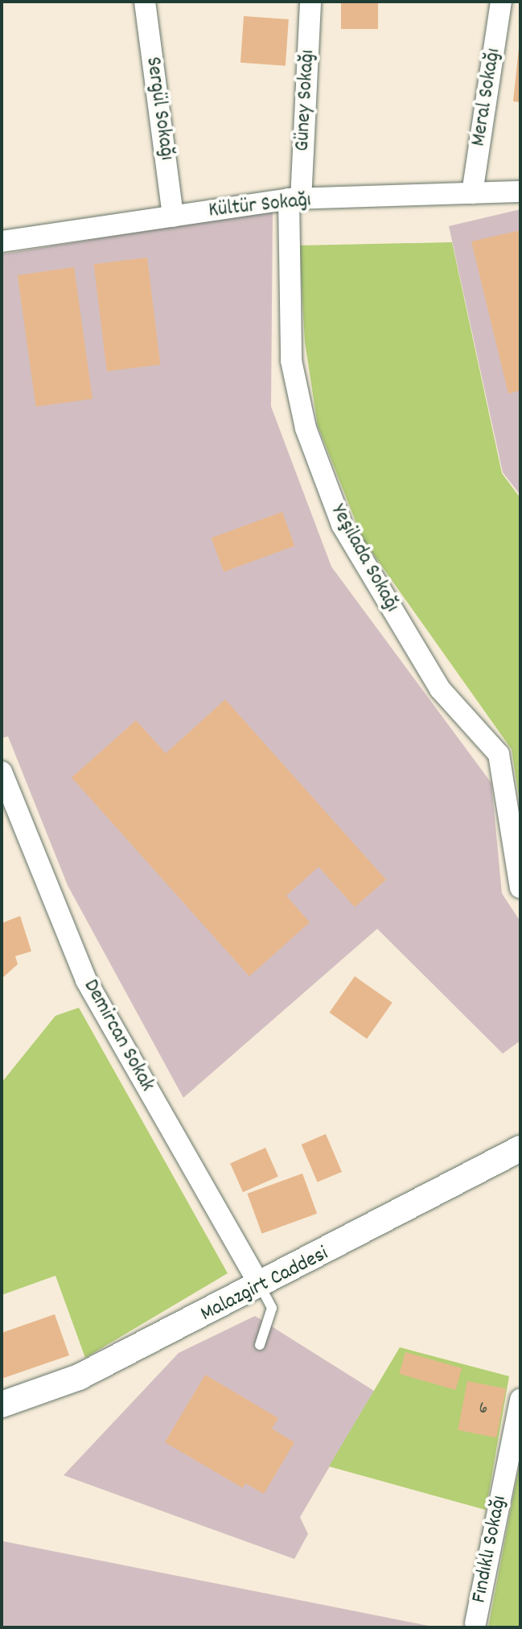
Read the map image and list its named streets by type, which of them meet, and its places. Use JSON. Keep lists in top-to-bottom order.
{
  "streets": {
    "street": [
      "Meral Sokağı",
      "Güney Sokağı",
      "Sergül Sokağı",
      "Kültür Sokağı",
      "Yeşilada Sokağı",
      "Demircan Sokak",
      "Malazgirt Caddesi",
      "Fındıklı Sokağı"
    ]
  },
  "crossings": [
    ["Meral Sokağı", "Kültür Sokağı"],
    ["Güney Sokağı", "Kültür Sokağı"],
    ["Güney Sokağı", "Yeşilada Sokağı"],
    ["Sergül Sokağı", "Kültür Sokağı"],
    ["Kültür Sokağı", "Yeşilada Sokağı"],
    ["Demircan Sokak", "Malazgirt Caddesi"]
  ],
  "house_numbers": ["6"]
}
